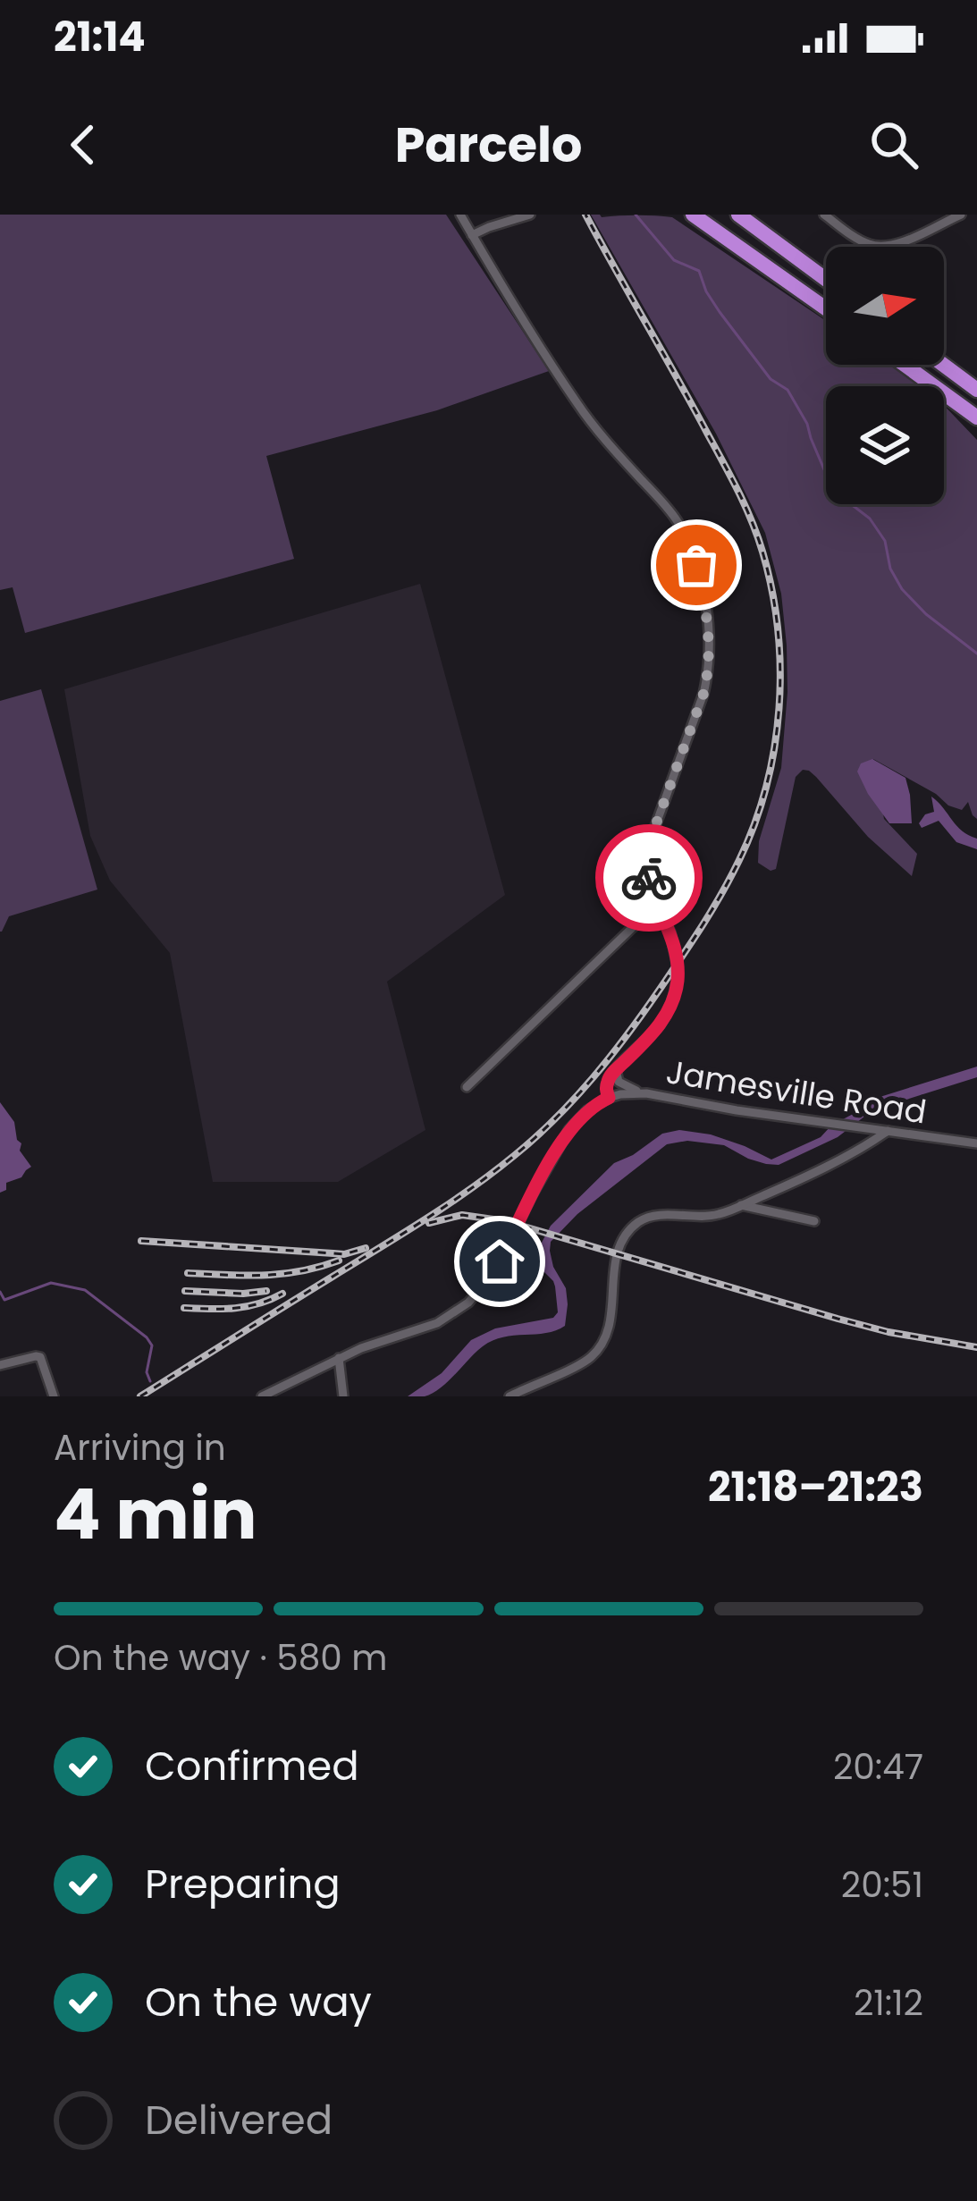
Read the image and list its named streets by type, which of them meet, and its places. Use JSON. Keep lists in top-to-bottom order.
{
  "streets": {
    "street": ["Jamesville Road"]
  },
  "north": "right",
  "page": {
    "status": "21:14",
    "header": "Parcelo",
    "heading": ["4 min", "Arriving in", "21:18–21:23"],
    "bar": "On the way · 580 m",
    "list": [
      ["Confirmed", "20:47"],
      ["Preparing", "20:51"],
      ["On the way", "21:12"],
      "Delivered"
    ]
  }
}
